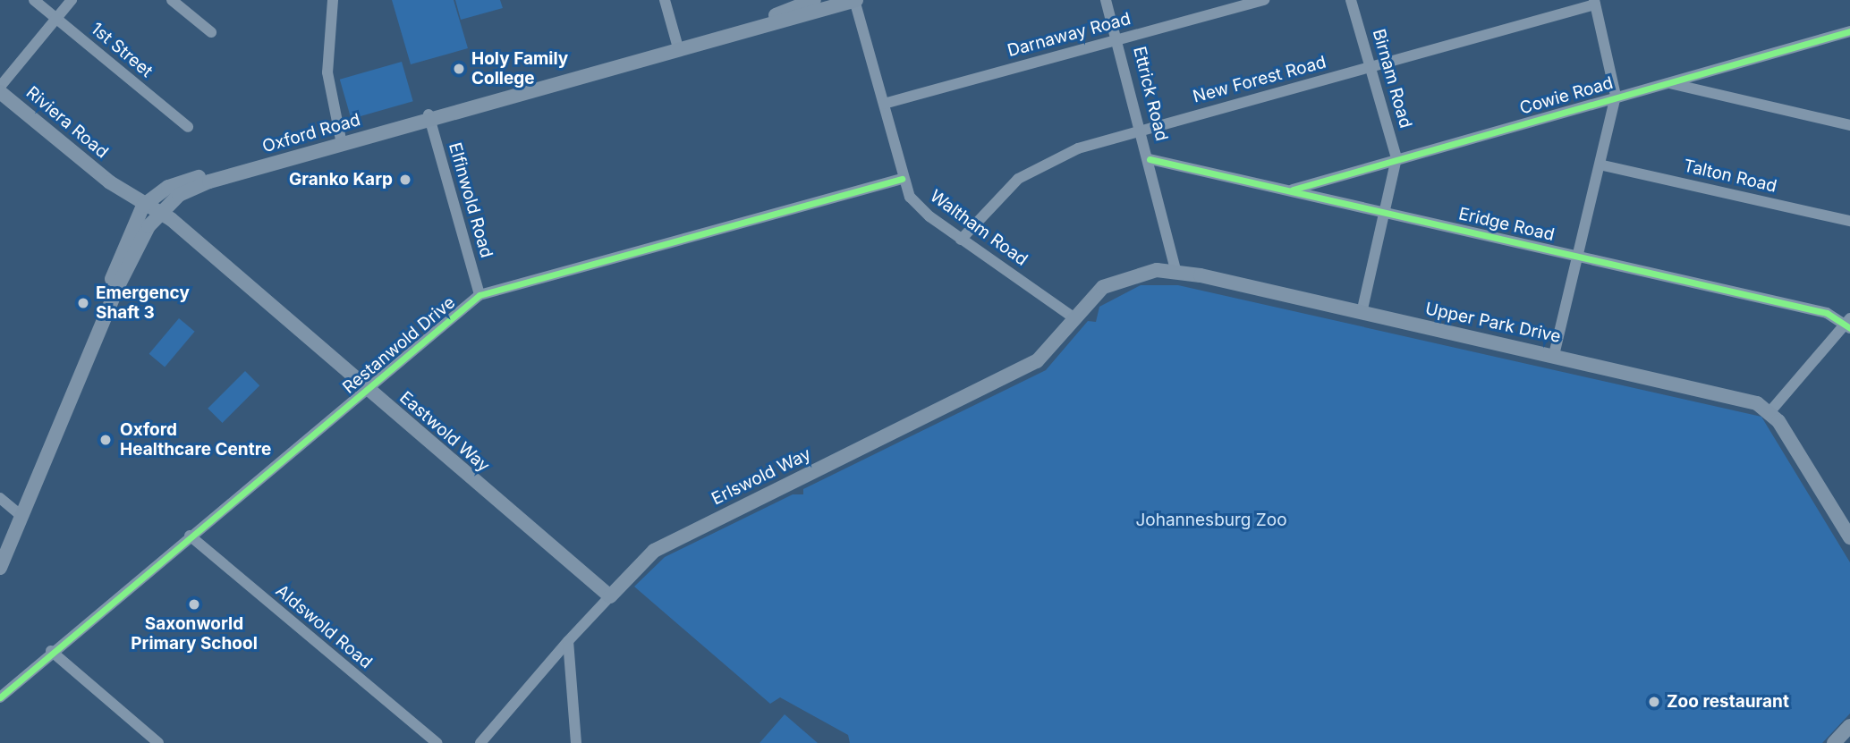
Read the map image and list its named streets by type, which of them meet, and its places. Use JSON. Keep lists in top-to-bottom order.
{
  "streets": {
    "main road": [
      "Riviera Road",
      "Oxford Road",
      "Upper Park Drive",
      "Eastwold Way",
      "Erlswold Way"
    ],
    "street": [
      "Darnaway Road",
      "1st Street",
      "Birnam Road",
      "New Forest Road",
      "Ettrick Road",
      "Cowie Road",
      "Talton Road",
      "Elfinwold Road",
      "Eridge Road",
      "Waltham Road",
      "Restanwold Drive",
      "Aldswold Road"
    ]
  },
  "crossings": [
    ["Darnaway Road", "Ettrick Road"],
    ["Darnaway Road", "Waltham Road"],
    ["Birnam Road", "New Forest Road"],
    ["Birnam Road", "Cowie Road"],
    ["Birnam Road", "Eridge Road"],
    ["Birnam Road", "Upper Park Drive"],
    ["New Forest Road", "Ettrick Road"],
    ["New Forest Road", "Waltham Road"],
    ["Ettrick Road", "Eridge Road"],
    ["Ettrick Road", "Upper Park Drive"],
    ["Cowie Road", "Eridge Road"],
    ["Riviera Road", "Oxford Road"],
    ["Riviera Road", "Eastwold Way"],
    ["Oxford Road", "Elfinwold Road"],
    ["Oxford Road", "Waltham Road"],
    ["Oxford Road", "Eastwold Way"],
    ["Elfinwold Road", "Restanwold Drive"],
    ["Waltham Road", "Upper Park Drive"],
    ["Waltham Road", "Restanwold Drive"],
    ["Waltham Road", "Erlswold Way"],
    ["Upper Park Drive", "Erlswold Way"],
    ["Restanwold Drive", "Eastwold Way"],
    ["Restanwold Drive", "Aldswold Road"],
    ["Eastwold Way", "Erlswold Way"]
  ],
  "parks": ["Johannesburg Zoo"],
  "places": [
    "Holy Family College",
    "Granko Karp",
    "Emergency Shaft 3",
    "Oxford Healthcare Centre",
    "Saxonworld Primary School",
    "Zoo restaurant"
  ]
}
